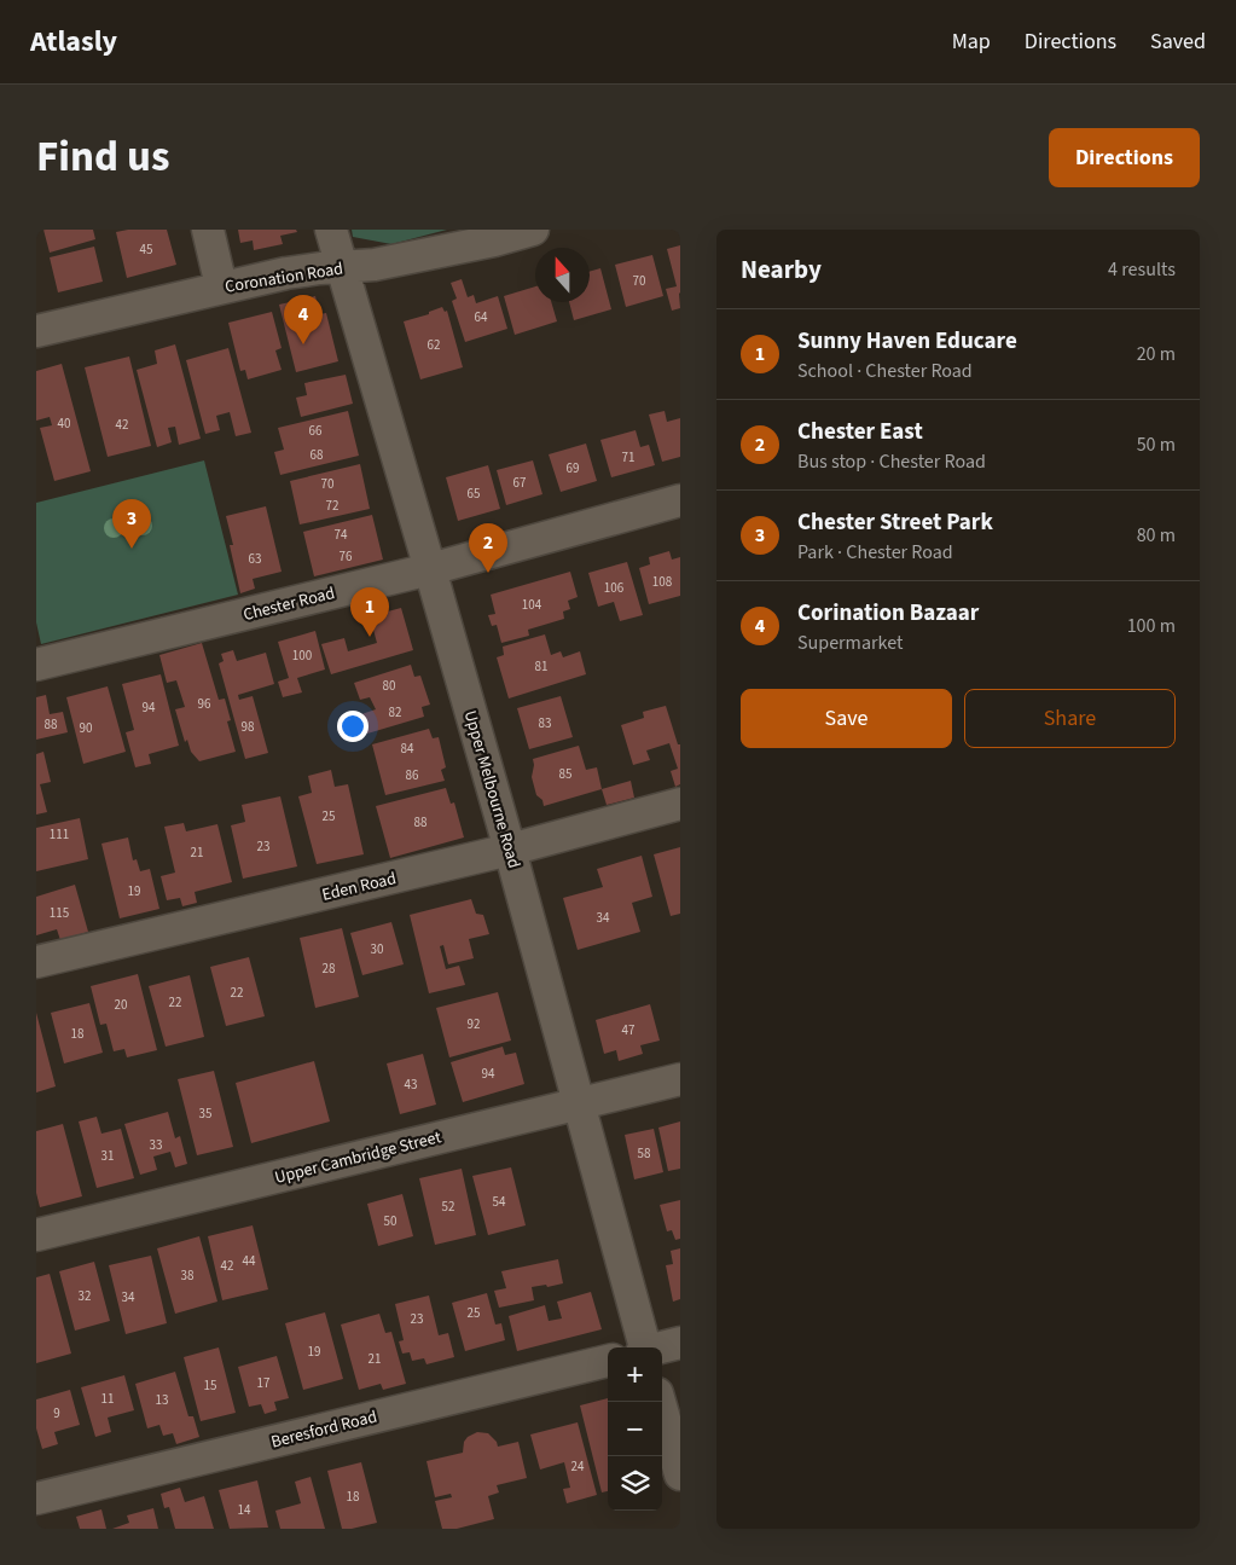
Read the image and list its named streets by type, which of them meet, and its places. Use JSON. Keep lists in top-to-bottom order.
{
  "streets": {
    "street": [
      "Coronation Road",
      "Chester Road",
      "Upper Melbourne Road",
      "Eden Road",
      "Upper Cambridge Street",
      "Beresford Road"
    ]
  },
  "crossings": [
    ["Coronation Road", "Upper Melbourne Road"],
    ["Chester Road", "Upper Melbourne Road"],
    ["Upper Melbourne Road", "Eden Road"],
    ["Upper Melbourne Road", "Upper Cambridge Street"]
  ],
  "house_numbers": [
    "45",
    "70",
    "64",
    "62",
    "40",
    "42",
    "66",
    "68",
    "71",
    "69",
    "67",
    "70",
    "65",
    "72",
    "74",
    "76",
    "63",
    "108",
    "106",
    "104",
    "100",
    "81",
    "80",
    "96",
    "94",
    "82",
    "83",
    "88",
    "98",
    "90",
    "84",
    "85",
    "86",
    "25",
    "88",
    "111",
    "23",
    "21",
    "19",
    "115",
    "34",
    "30",
    "28",
    "22",
    "22",
    "20",
    "92",
    "47",
    "18",
    "94",
    "43",
    "35",
    "33",
    "58",
    "31",
    "54",
    "52",
    "50",
    "44",
    "42",
    "38",
    "32",
    "34",
    "25",
    "23",
    "19",
    "21",
    "17",
    "15",
    "11",
    "13",
    "9",
    "24",
    "18",
    "14"
  ],
  "north": "top",
  "page": {
    "header": "Atlasly",
    "nav": ["Map", "Directions", "Saved"],
    "title": "Find us",
    "buttons": [
      "Directions",
      ["Save", "Share"]
    ],
    "heading": ["Nearby", "4 results"],
    "pins": [
      "4",
      "3",
      "2",
      "1"
    ],
    "list": [
      {
        "mark": "1",
        "name": "Sunny Haven Educare",
        "note": "School · Chester Road",
        "value": "20 m"
      },
      {
        "mark": "2",
        "name": "Chester East",
        "note": "Bus stop · Chester Road",
        "value": "50 m"
      },
      {
        "mark": "3",
        "name": "Chester Street Park",
        "note": "Park · Chester Road",
        "value": "80 m"
      },
      {
        "mark": "4",
        "name": "Corination Bazaar",
        "note": "Supermarket",
        "value": "100 m"
      }
    ],
    "map_buttons": ["+", "−"]
  }
}
